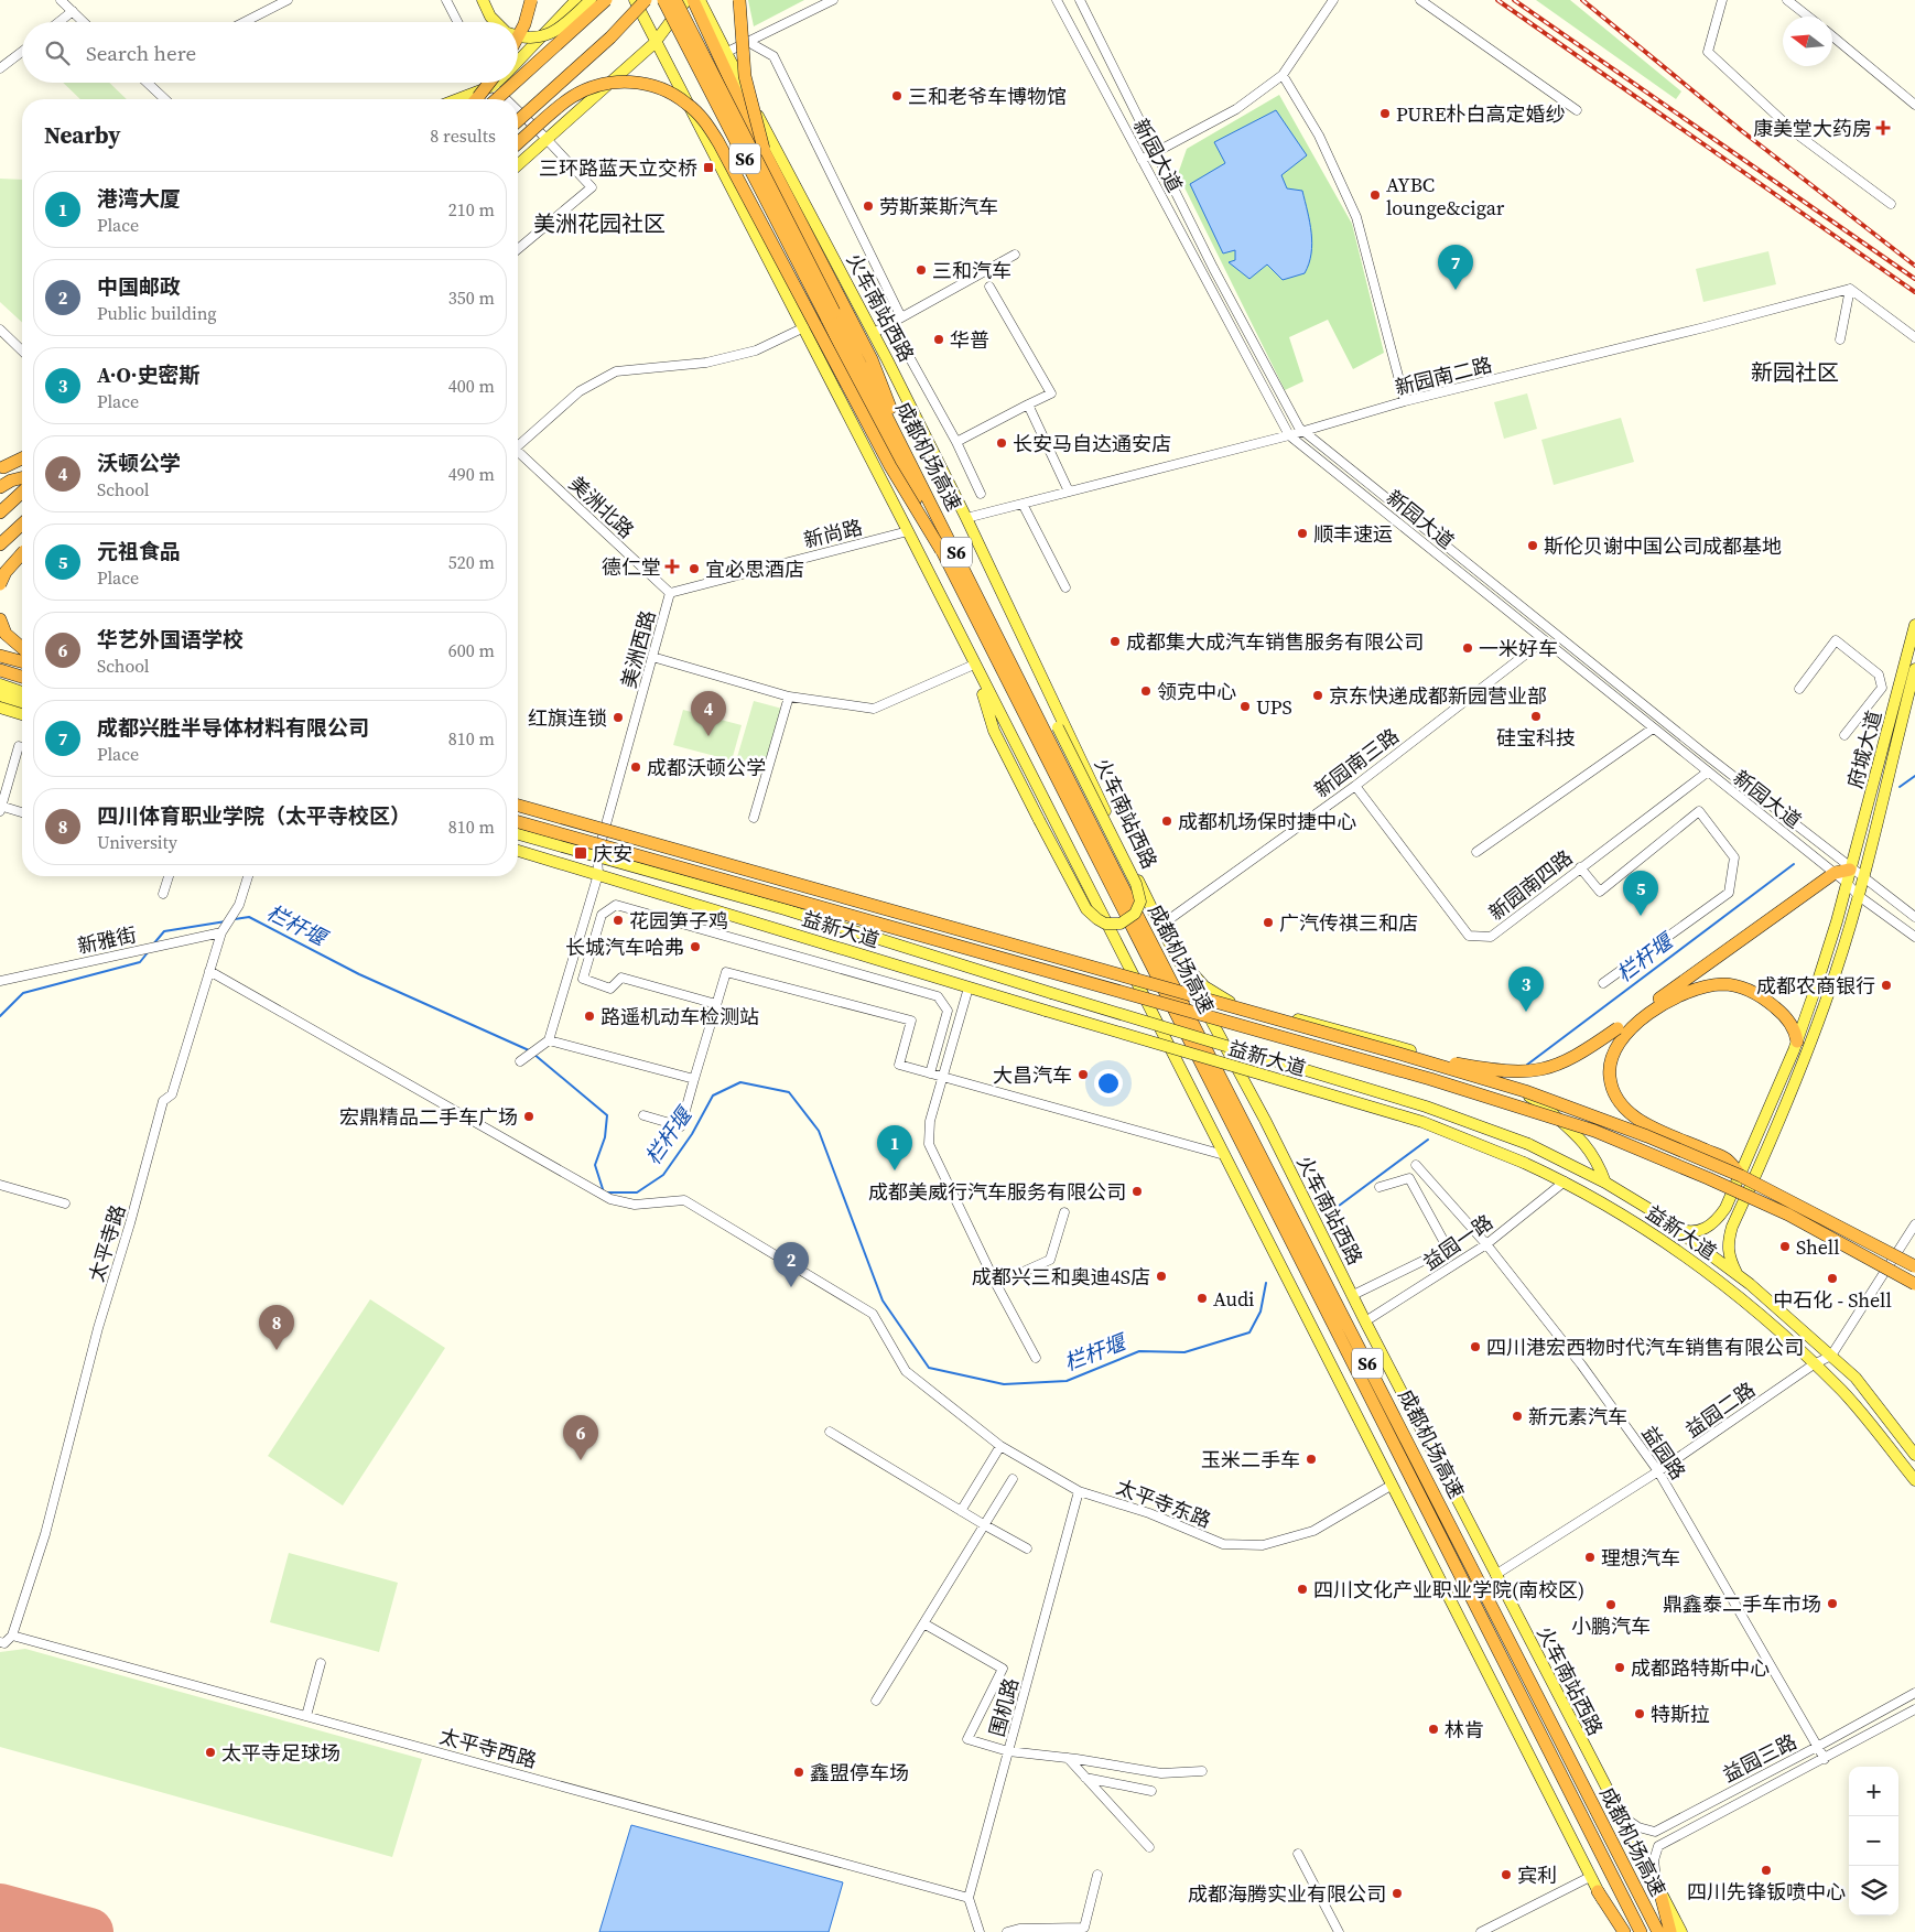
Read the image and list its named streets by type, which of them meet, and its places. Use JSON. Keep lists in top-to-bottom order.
{
  "streets": {
    "highway": ["S6", "成都机场高速"],
    "main road": ["火车南站西路", "府城大道", "益新大道"],
    "street": [
      "新园大道",
      "新园南二路",
      "美洲北路",
      "新尚路",
      "美洲西路",
      "新园南三路",
      "新园南四路",
      "新雅街",
      "益园一路",
      "太平寺路",
      "益园二路",
      "益园路",
      "太平寺东路",
      "围机路",
      "太平寺西路",
      "益园三路"
    ]
  },
  "crossings": [
    ["新园大道", "新园南二路"],
    ["新园大道", "府城大道"],
    ["新园大道", "新园南三路"],
    ["新园大道", "新园南四路"],
    ["火车南站西路", "新园南二路"],
    ["火车南站西路", "新园南三路"],
    ["火车南站西路", "益园一路"],
    ["火车南站西路", "益园二路"],
    ["火车南站西路", "益园三路"],
    ["美洲北路", "新尚路"],
    ["美洲北路", "美洲西路"],
    ["新尚路", "美洲西路"],
    ["美洲西路", "益新大道"],
    ["府城大道", "益新大道"],
    ["新园南三路", "新园南四路"],
    ["益新大道", "益园一路"],
    ["益新大道", "益园二路"],
    ["新雅街", "太平寺路"],
    ["益园一路", "益园路"],
    ["太平寺路", "太平寺东路"],
    ["太平寺路", "太平寺西路"],
    ["益园二路", "益园路"],
    ["益园路", "益园三路"],
    ["太平寺东路", "围机路"],
    ["围机路", "太平寺西路"]
  ],
  "districts": ["美洲花园社区", "新园社区"],
  "water": ["栏杆堰"],
  "places": {
    "other": [
      "三和老爷车博物馆",
      "PURE朴白高定婚纱",
      "AYBC lounge&cigar",
      "劳斯莱斯汽车",
      "三和汽车",
      "华普",
      "长安马自达通安店",
      "顺丰速运",
      "斯伦贝谢中国公司成都基地",
      "宜必思酒店",
      "成都集大成汽车销售服务有限公司",
      "一米好车",
      "领克中心",
      "京东快递成都新园营业部",
      "UPS",
      "硅宝科技",
      "红旗连锁",
      "成都沃顿公学",
      "成都机场保时捷中心",
      "花园笋子鸡",
      "广汽传祺三和店",
      "长城汽车哈弗",
      "成都农商银行",
      "路遥机动车检测站",
      "大昌汽车",
      "宏鼎精品二手车广场",
      "成都美威行汽车服务有限公司",
      "Shell",
      "成都兴三和奥迪4S店",
      "中石化 - Shell",
      "Audi",
      "四川港宏西物时代汽车销售有限公司",
      "新元素汽车",
      "玉米二手车",
      "理想汽车",
      "四川文化产业职业学院(南校区)",
      "鼎鑫泰二手车市场",
      "小鹏汽车",
      "成都路特斯中心",
      "特斯拉",
      "林肯",
      "太平寺足球场",
      "鑫盟停车场",
      "四川先锋钣喷中心",
      "宾利",
      "成都海腾实业有限公司"
    ],
    "health": ["康美堂大药房", "德仁堂"],
    "transit": ["三环路蓝天立交桥", "庆安"]
  },
  "north": "left",
  "page": {
    "search": "Search here",
    "heading": ["Nearby", "8 results"],
    "list": [
      {
        "mark": "1",
        "name": "港湾大厦",
        "note": "Place",
        "value": "210 m"
      },
      {
        "mark": "2",
        "name": "中国邮政",
        "note": "Public building",
        "value": "350 m"
      },
      {
        "mark": "3",
        "name": "A·O·史密斯",
        "note": "Place",
        "value": "400 m"
      },
      {
        "mark": "4",
        "name": "沃顿公学",
        "note": "School",
        "value": "490 m"
      },
      {
        "mark": "5",
        "name": "元祖食品",
        "note": "Place",
        "value": "520 m"
      },
      {
        "mark": "6",
        "name": "华艺外国语学校",
        "note": "School",
        "value": "600 m"
      },
      {
        "mark": "7",
        "name": "成都兴胜半导体材料有限公司",
        "note": "Place",
        "value": "810 m"
      },
      {
        "mark": "8",
        "name": "四川体育职业学院（太平寺校区）",
        "note": "University",
        "value": "810 m"
      }
    ],
    "pins": [
      "7",
      "4",
      "5",
      "3",
      "1",
      "2",
      "8",
      "6"
    ],
    "map_buttons": ["+", "−"]
  }
}
